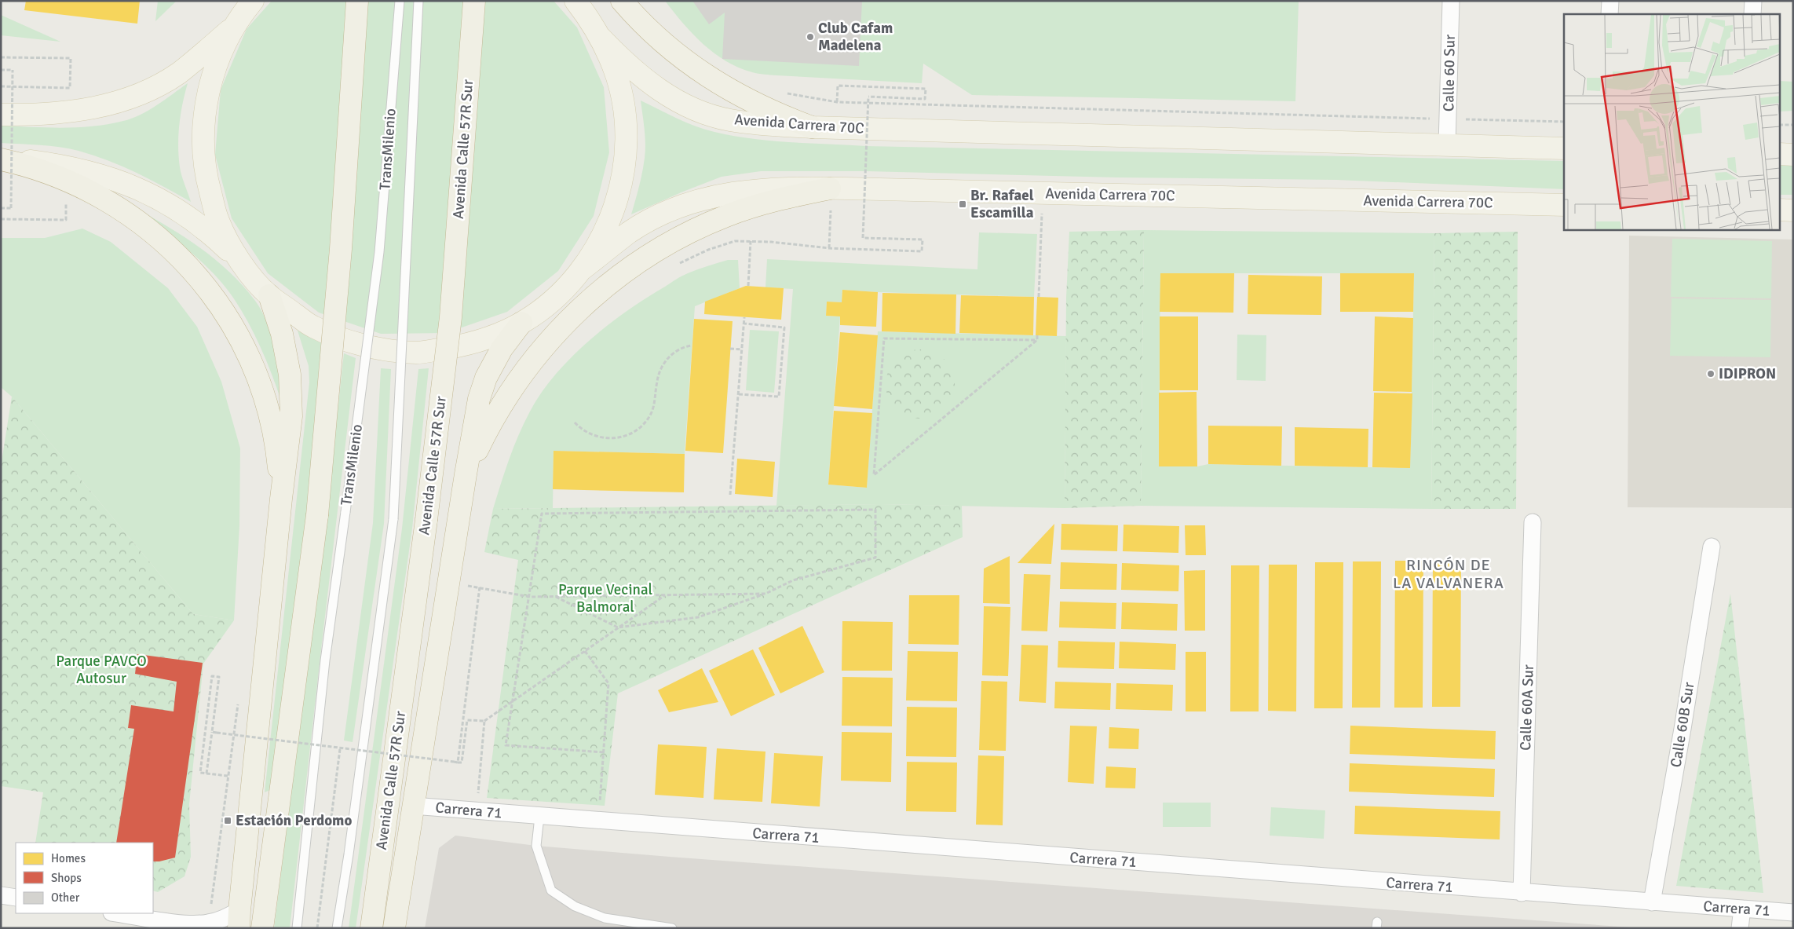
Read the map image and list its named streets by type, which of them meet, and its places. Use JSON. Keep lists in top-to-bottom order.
{
  "streets": {
    "highway": ["Avenida Calle 57R Sur"],
    "main road": ["Avenida Carrera 70C"],
    "street": [
      "Calle 60 Sur",
      "Calle 60A Sur",
      "Calle 60B Sur",
      "Carrera 71"
    ],
    "lane": ["TransMilenio"]
  },
  "crossings": [
    ["Calle 60 Sur", "Avenida Carrera 70C"],
    ["Calle 60A Sur", "Carrera 71"],
    ["Calle 60B Sur", "Carrera 71"]
  ],
  "districts": ["RINCÓN DE LA VALVANERA"],
  "parks": ["Parque Vecinal Balmoral", "Parque PAVCO Autosur"],
  "places": {
    "other": ["Club Cafam Madelena", "IDIPRON"],
    "transit": ["Br. Rafael Escamilla", "Estación Perdomo"]
  },
  "legend": ["Homes", "Shops", "Other"]
}
